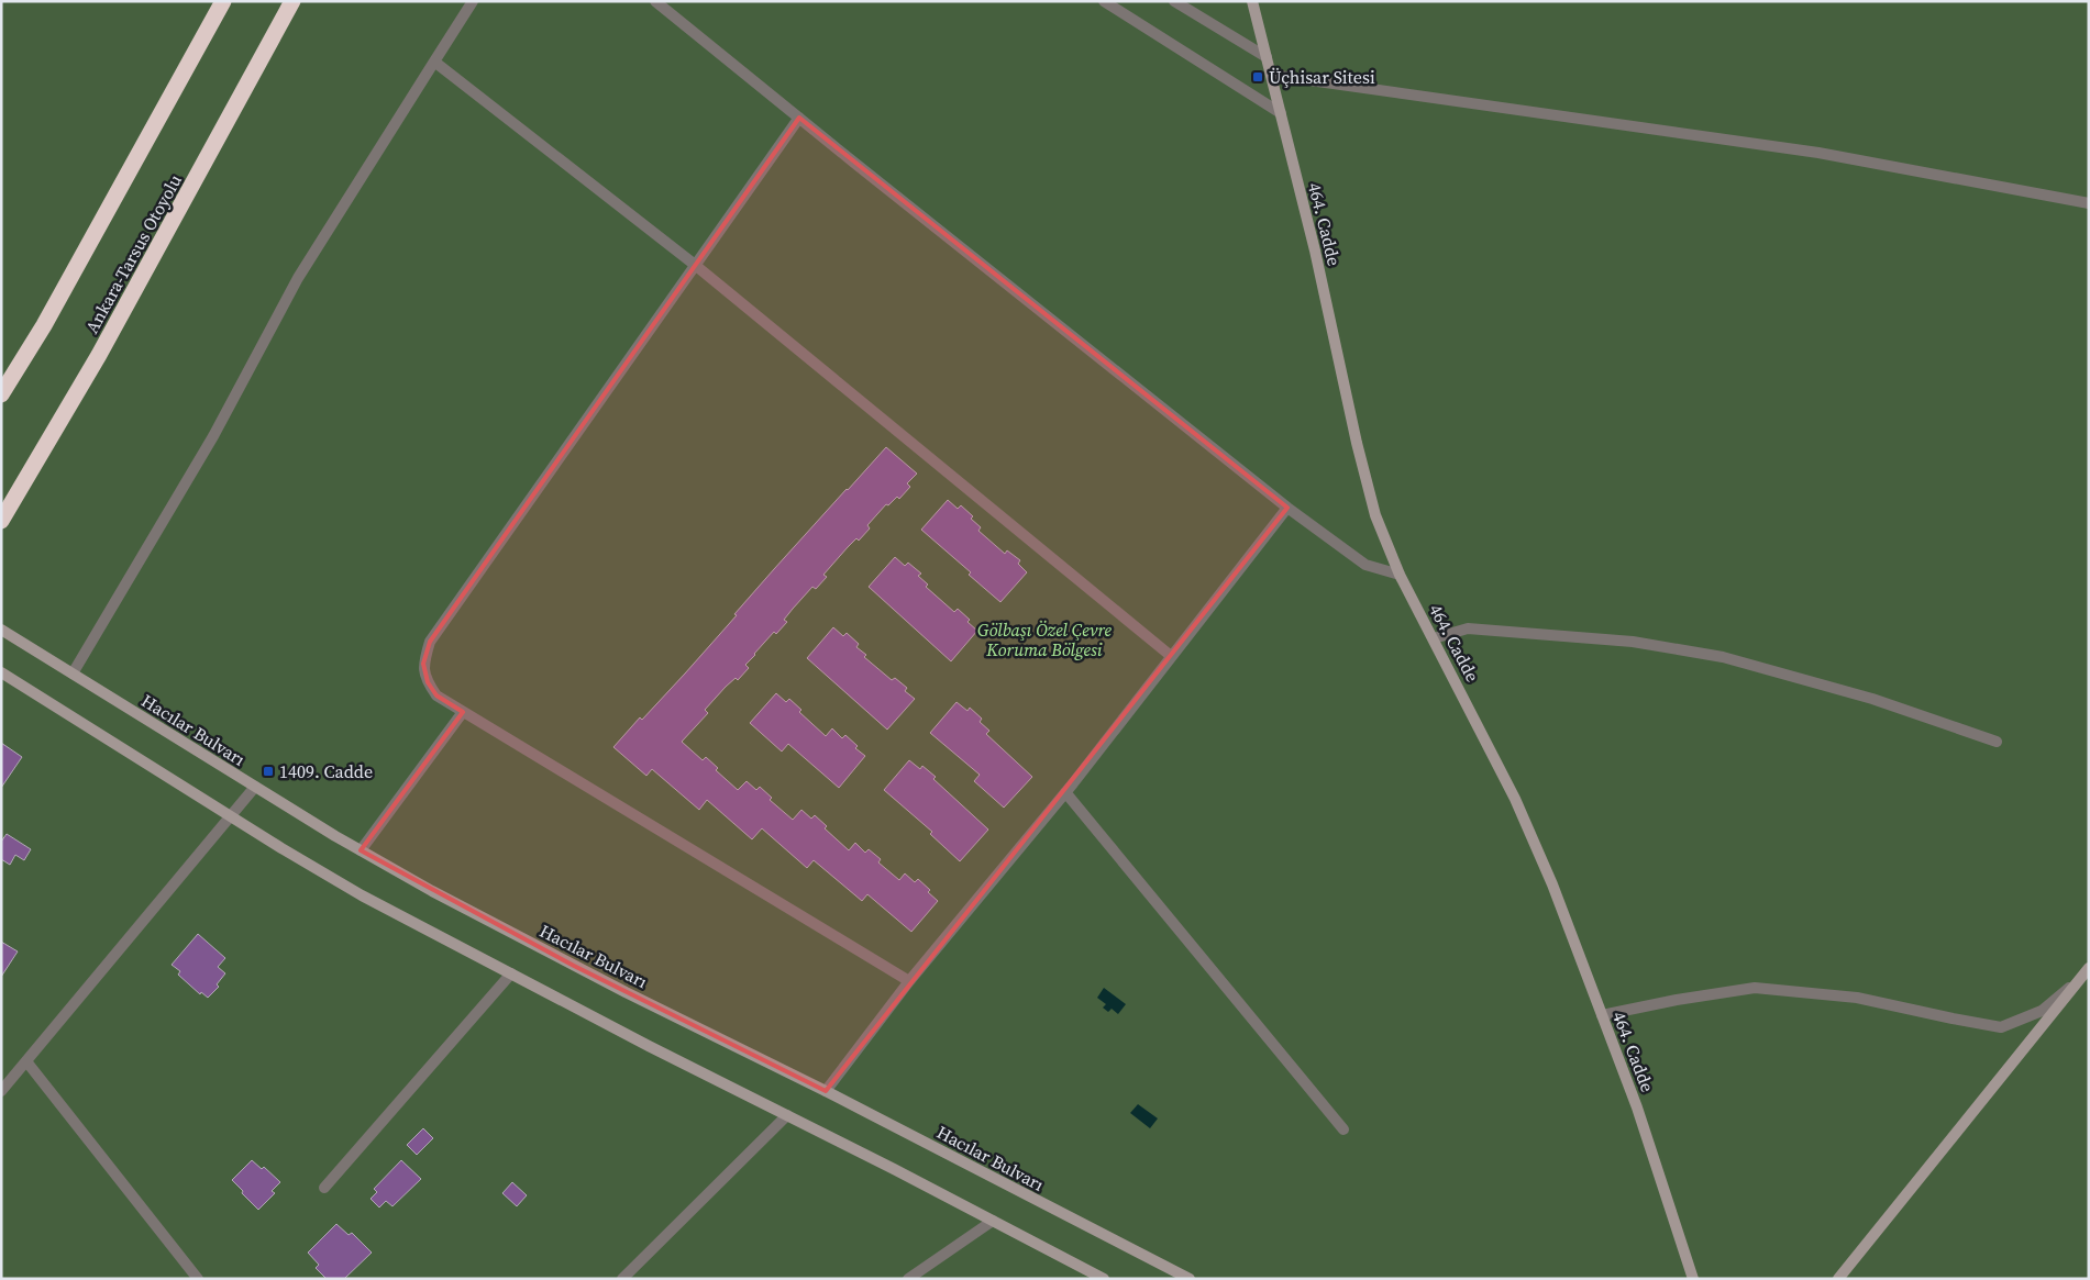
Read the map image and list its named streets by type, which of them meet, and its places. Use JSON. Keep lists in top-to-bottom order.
{
  "streets": {
    "highway": ["Ankara-Tarsus Otoyolu"],
    "main road": ["464. Cadde", "Hacılar Bulvarı"]
  },
  "parks": ["Gölbaşı Özel Çevre Koruma Bölgesi"],
  "places": {
    "transit": ["Üçhisar Sitesi", "1409. Cadde"]
  }
}
